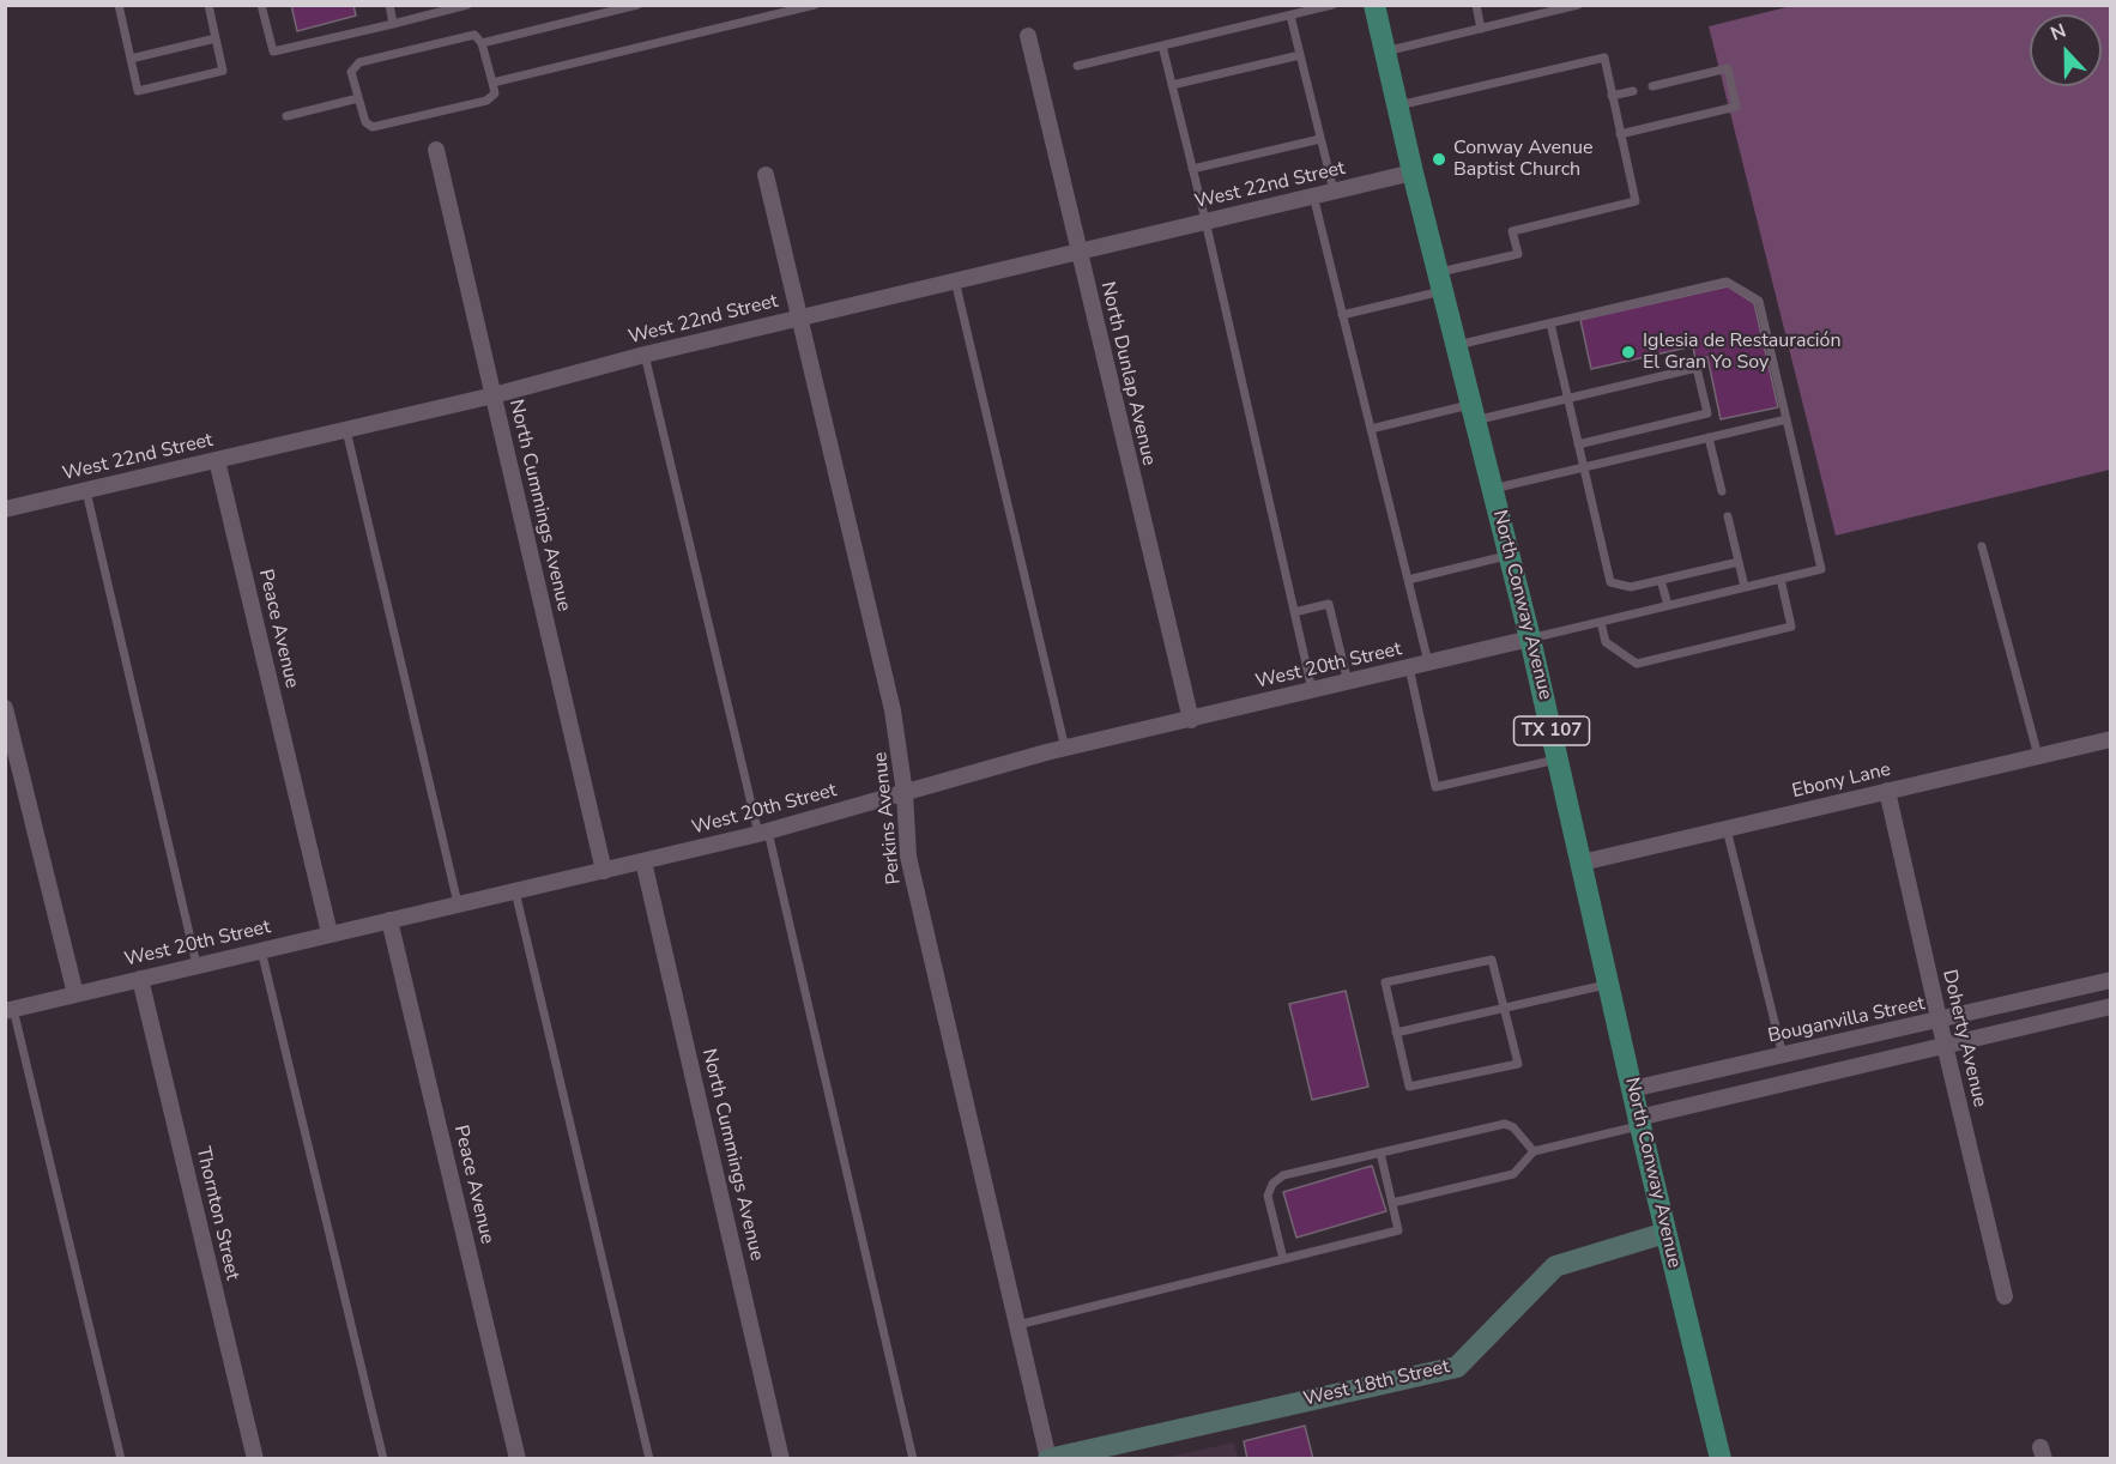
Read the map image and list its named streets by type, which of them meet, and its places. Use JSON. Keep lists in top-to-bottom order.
{
  "streets": {
    "main road": ["North Conway Avenue", "TX 107"],
    "street": [
      "West 22nd Street",
      "North Dunlap Avenue",
      "North Cummings Avenue",
      "Peace Avenue",
      "West 20th Street",
      "Ebony Lane",
      "Perkins Avenue",
      "Bouganvilla Street",
      "Doherty Avenue",
      "Thornton Street",
      "West 18th Street"
    ]
  },
  "crossings": [
    ["West 22nd Street", "North Dunlap Avenue"],
    ["West 22nd Street", "North Cummings Avenue"],
    ["West 22nd Street", "North Conway Avenue"],
    ["West 22nd Street", "Peace Avenue"],
    ["West 22nd Street", "Perkins Avenue"],
    ["North Dunlap Avenue", "West 20th Street"],
    ["North Cummings Avenue", "West 20th Street"],
    ["North Conway Avenue", "West 20th Street"],
    ["North Conway Avenue", "Ebony Lane"],
    ["North Conway Avenue", "Bouganvilla Street"],
    ["North Conway Avenue", "West 18th Street"],
    ["Peace Avenue", "West 20th Street"],
    ["West 20th Street", "Perkins Avenue"],
    ["West 20th Street", "Thornton Street"],
    ["Ebony Lane", "Doherty Avenue"],
    ["Perkins Avenue", "West 18th Street"],
    ["Bouganvilla Street", "Doherty Avenue"]
  ],
  "places": ["Conway Avenue Baptist Church", "Iglesia de Restauración El Gran Yo Soy"],
  "north": "top"
}
